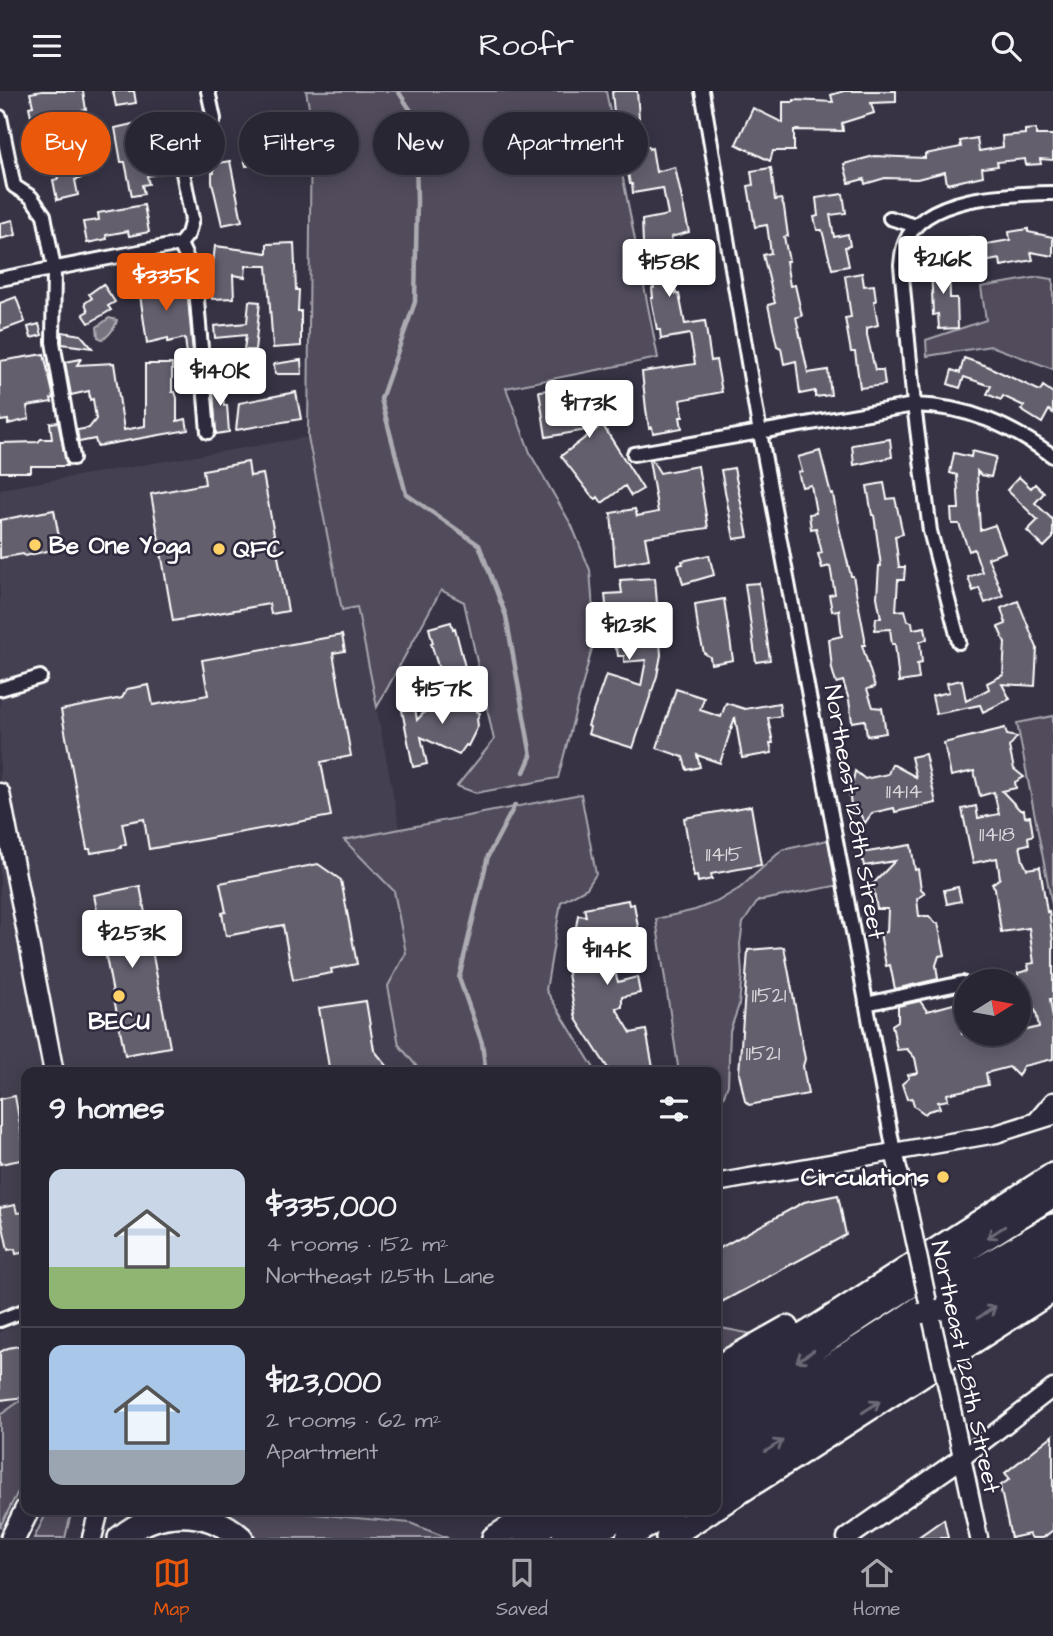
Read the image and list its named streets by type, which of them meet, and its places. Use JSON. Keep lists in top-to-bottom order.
{
  "streets": {
    "street": ["Northeast 128th Street"]
  },
  "places": [
    "Be One Yoga",
    "QFC",
    "BECU",
    "Circulations"
  ],
  "house_numbers": [
    "11414",
    "11418",
    "11415",
    "11521",
    "11521"
  ],
  "north": "right",
  "page": {
    "header": "Roofr",
    "chip": [
      "Buy",
      "Rent",
      "Filters",
      "New",
      "Apartment"
    ],
    "price": [
      "$216K",
      "$158K",
      "$335K",
      "$140K",
      "$173K",
      "$123K",
      "$157K",
      "$253K",
      "$114K"
    ],
    "heading": "9 homes",
    "list": [
      {
        "name": "$335,000",
        "note": "4 rooms · 152 m² · Northeast 125th Lane"
      },
      {
        "name": "$123,000",
        "note": "2 rooms · 62 m² · Apartment"
      }
    ],
    "tabs": ["Map", "Saved", "Home"]
  }
}
